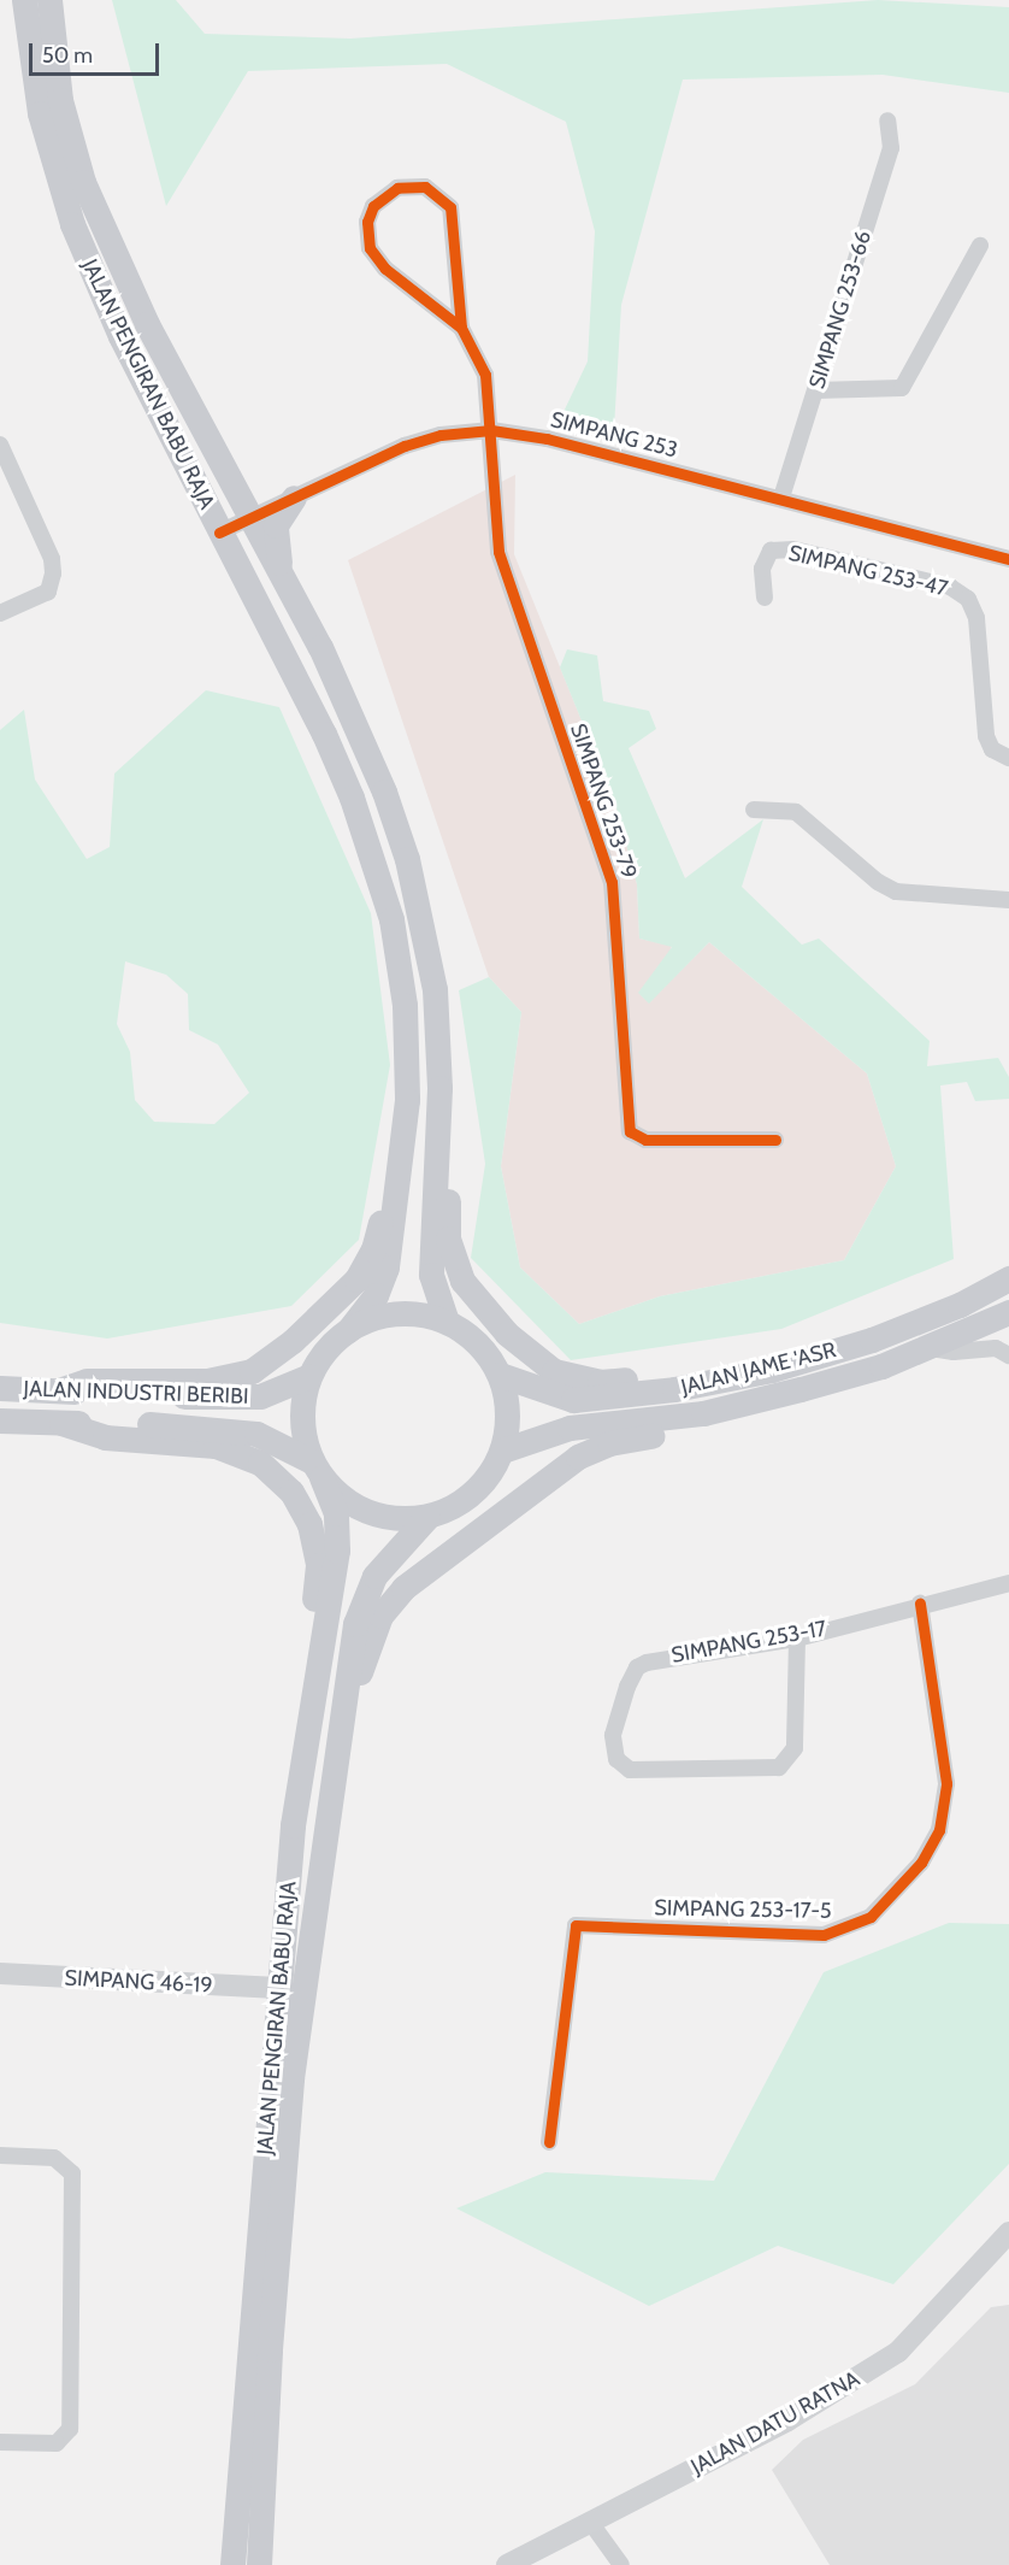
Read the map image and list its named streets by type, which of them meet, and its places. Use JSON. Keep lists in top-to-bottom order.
{
  "streets": {
    "main road": [
      "JALAN PENGIRAN BABU RAJA",
      "JALAN JAME 'ASR",
      "JALAN INDUSTRI BERIBI",
      "SIMPANG 46-19",
      "JALAN DATU RATNA"
    ],
    "street": [
      "SIMPANG 253-66",
      "SIMPANG 253",
      "SIMPANG 253-47",
      "SIMPANG 253-79",
      "SIMPANG 253-17",
      "SIMPANG 253-17-5"
    ]
  },
  "crossings": [
    ["SIMPANG 253-66", "SIMPANG 253"],
    ["JALAN PENGIRAN BABU RAJA", "SIMPANG 253"],
    ["JALAN PENGIRAN BABU RAJA", "JALAN JAME 'ASR"],
    ["JALAN PENGIRAN BABU RAJA", "JALAN INDUSTRI BERIBI"],
    ["JALAN PENGIRAN BABU RAJA", "SIMPANG 46-19"],
    ["SIMPANG 253", "SIMPANG 253-79"],
    ["JALAN JAME 'ASR", "JALAN INDUSTRI BERIBI"],
    ["SIMPANG 253-17", "SIMPANG 253-17-5"]
  ],
  "scale_bar": "50 m"
}
